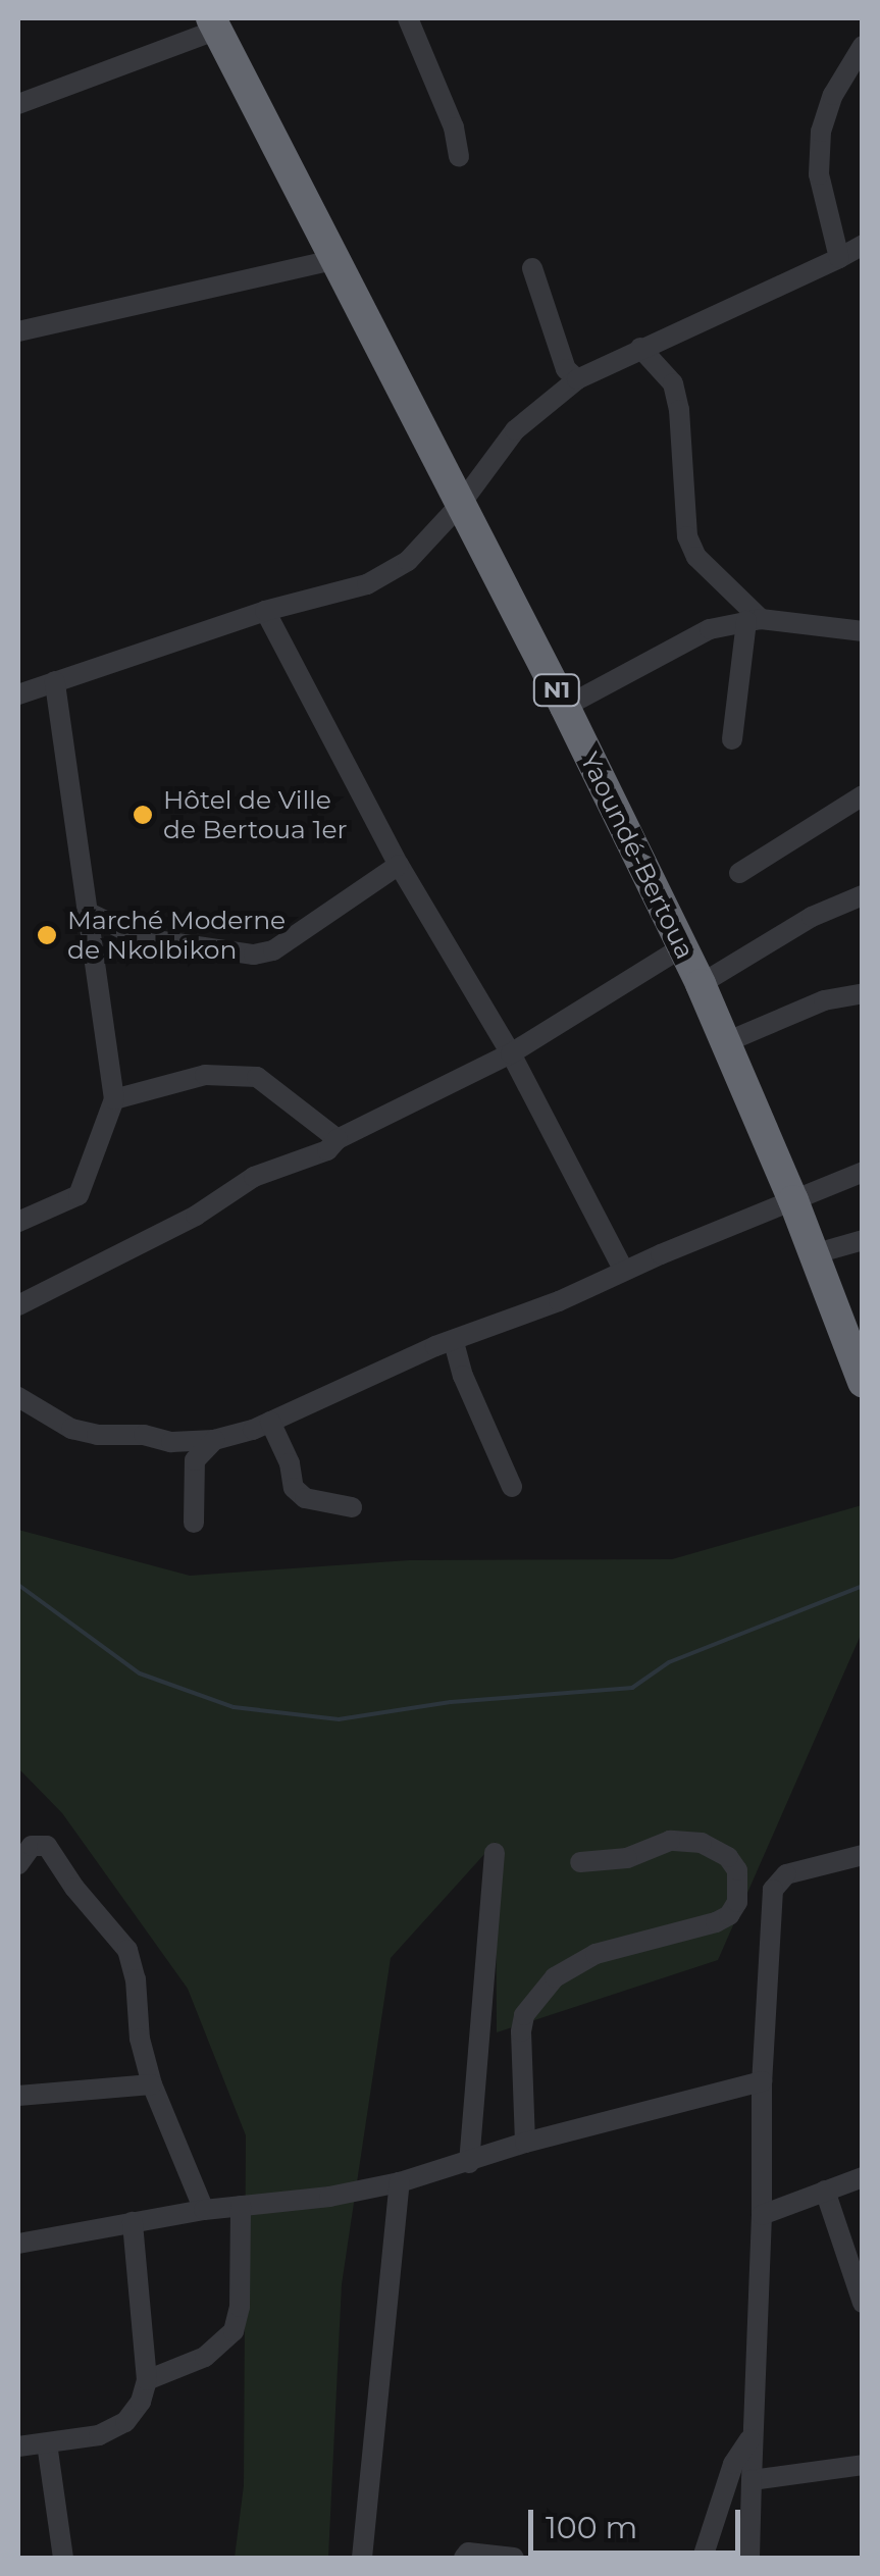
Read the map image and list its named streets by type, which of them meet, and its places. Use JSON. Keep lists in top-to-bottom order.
{
  "streets": {
    "highway": ["N1", "Yaoundé-Bertoua"]
  },
  "places": ["Hôtel de Ville de Bertoua 1er", "Marché Moderne de Nkolbikon"],
  "scale_bar": "100 m"
}
